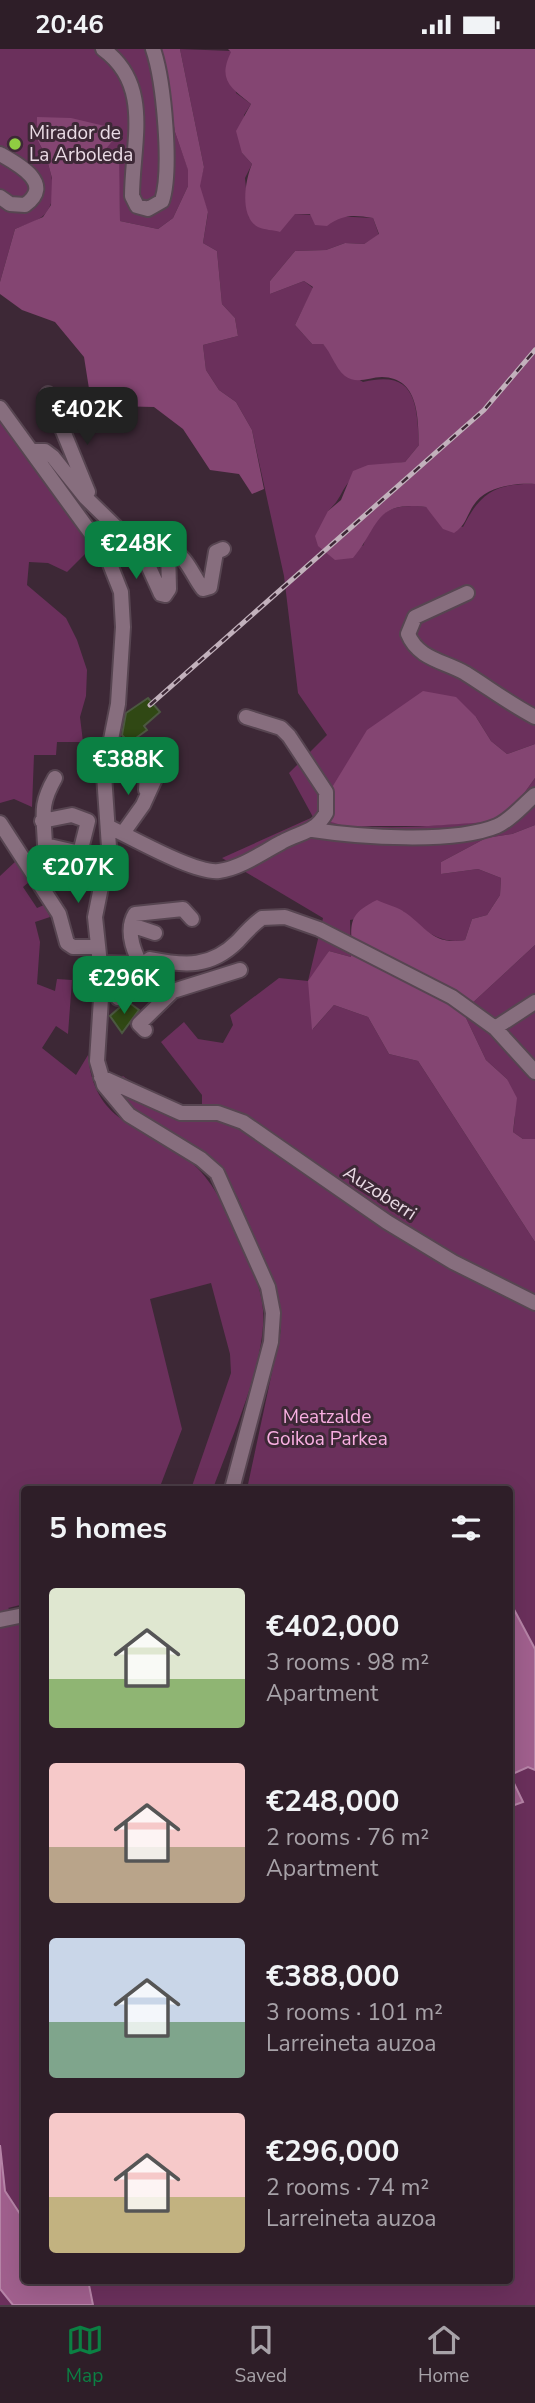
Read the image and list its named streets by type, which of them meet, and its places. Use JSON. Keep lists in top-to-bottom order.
{
  "streets": {
    "street": ["Auzoberri"]
  },
  "parks": ["Meatzalde Goikoa Parkea"],
  "places": ["Mirador de La Arboleda"],
  "page": {
    "status": "20:46",
    "price": [
      "€402K",
      "€248K",
      "€388K",
      "€207K",
      "€296K"
    ],
    "heading": "5 homes",
    "list": [
      {
        "name": "€402,000",
        "note": "3 rooms · 98 m² · Apartment"
      },
      {
        "name": "€248,000",
        "note": "2 rooms · 76 m² · Apartment"
      },
      {
        "name": "€388,000",
        "note": "3 rooms · 101 m² · Larreineta auzoa"
      },
      {
        "name": "€296,000",
        "note": "2 rooms · 74 m² · Larreineta auzoa"
      }
    ],
    "tabs": ["Map", "Saved", "Home"]
  }
}
